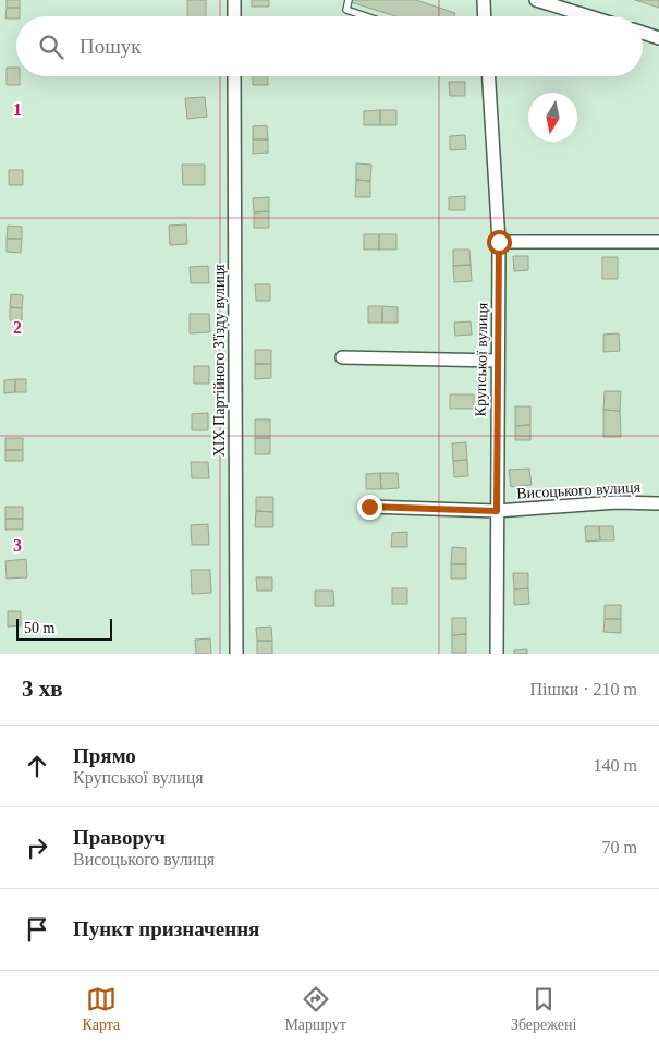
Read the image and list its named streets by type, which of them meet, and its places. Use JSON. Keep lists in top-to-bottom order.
{
  "streets": {
    "street": ["Крупської вулиця", "XIX Партійного З'їзду вулиця", "Висоцького вулиця"]
  },
  "crossings": [
    ["Крупської вулиця", "Висоцького вулиця"]
  ],
  "scale_bar": "50 m",
  "north": "bottom",
  "page": {
    "search": "Пошук",
    "scale": "50 m",
    "heading": ["3 хв", "Пішки · 210 m"],
    "list": [
      ["Прямо", "Крупської вулиця", "140 m"],
      ["Праворуч", "Висоцького вулиця", "70 m"],
      "Пункт призначення"
    ],
    "nav": ["Карта", "Маршрут", "Збережені"]
  },
  "grid": {
    "rows": ["1", "2", "3"]
  }
}
